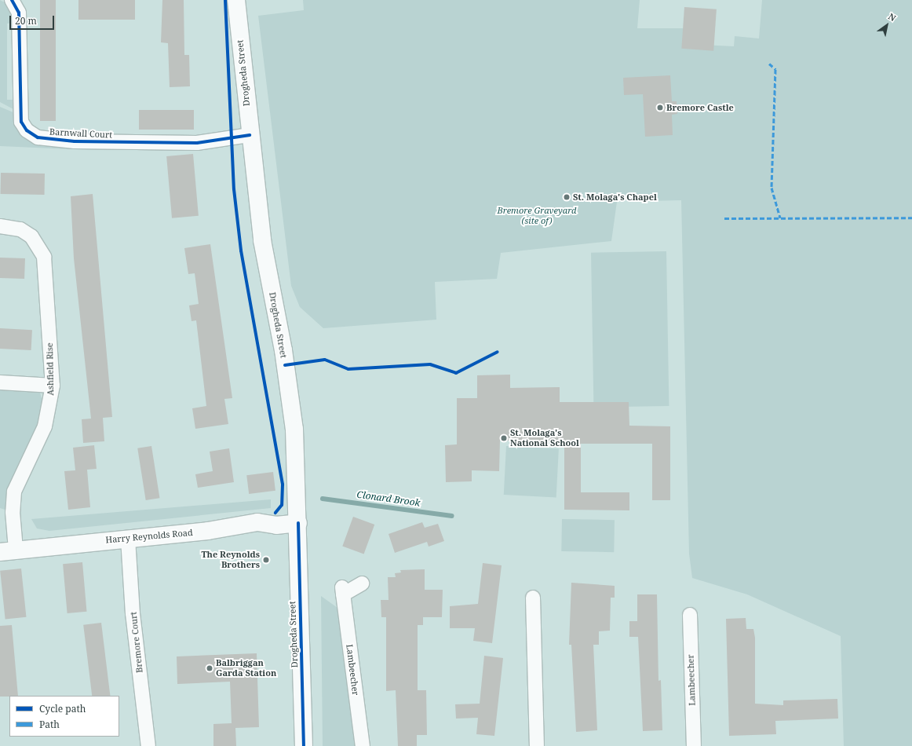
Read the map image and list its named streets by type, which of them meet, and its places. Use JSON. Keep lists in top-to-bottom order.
{
  "streets": {
    "main road": ["Drogheda Street", "Harry Reynolds Road"],
    "street": [
      "Barnwall Court",
      "Ashfield Rise",
      "Bremore Court",
      "Lambeecher"
    ]
  },
  "crossings": [
    ["Drogheda Street", "Barnwall Court"],
    ["Drogheda Street", "Harry Reynolds Road"],
    ["Ashfield Rise", "Harry Reynolds Road"],
    ["Harry Reynolds Road", "Bremore Court"]
  ],
  "water": ["Clonard Brook"],
  "parks": ["Bremore Graveyard (site of)"],
  "places": [
    "Bremore Castle",
    "St. Molaga's Chapel",
    "St. Molaga's National School",
    "The Reynolds Brothers",
    "Balbriggan Garda Station"
  ],
  "legend": ["Cycle path", "Path"],
  "scale_bar": "20 m",
  "north": "top right"
}
